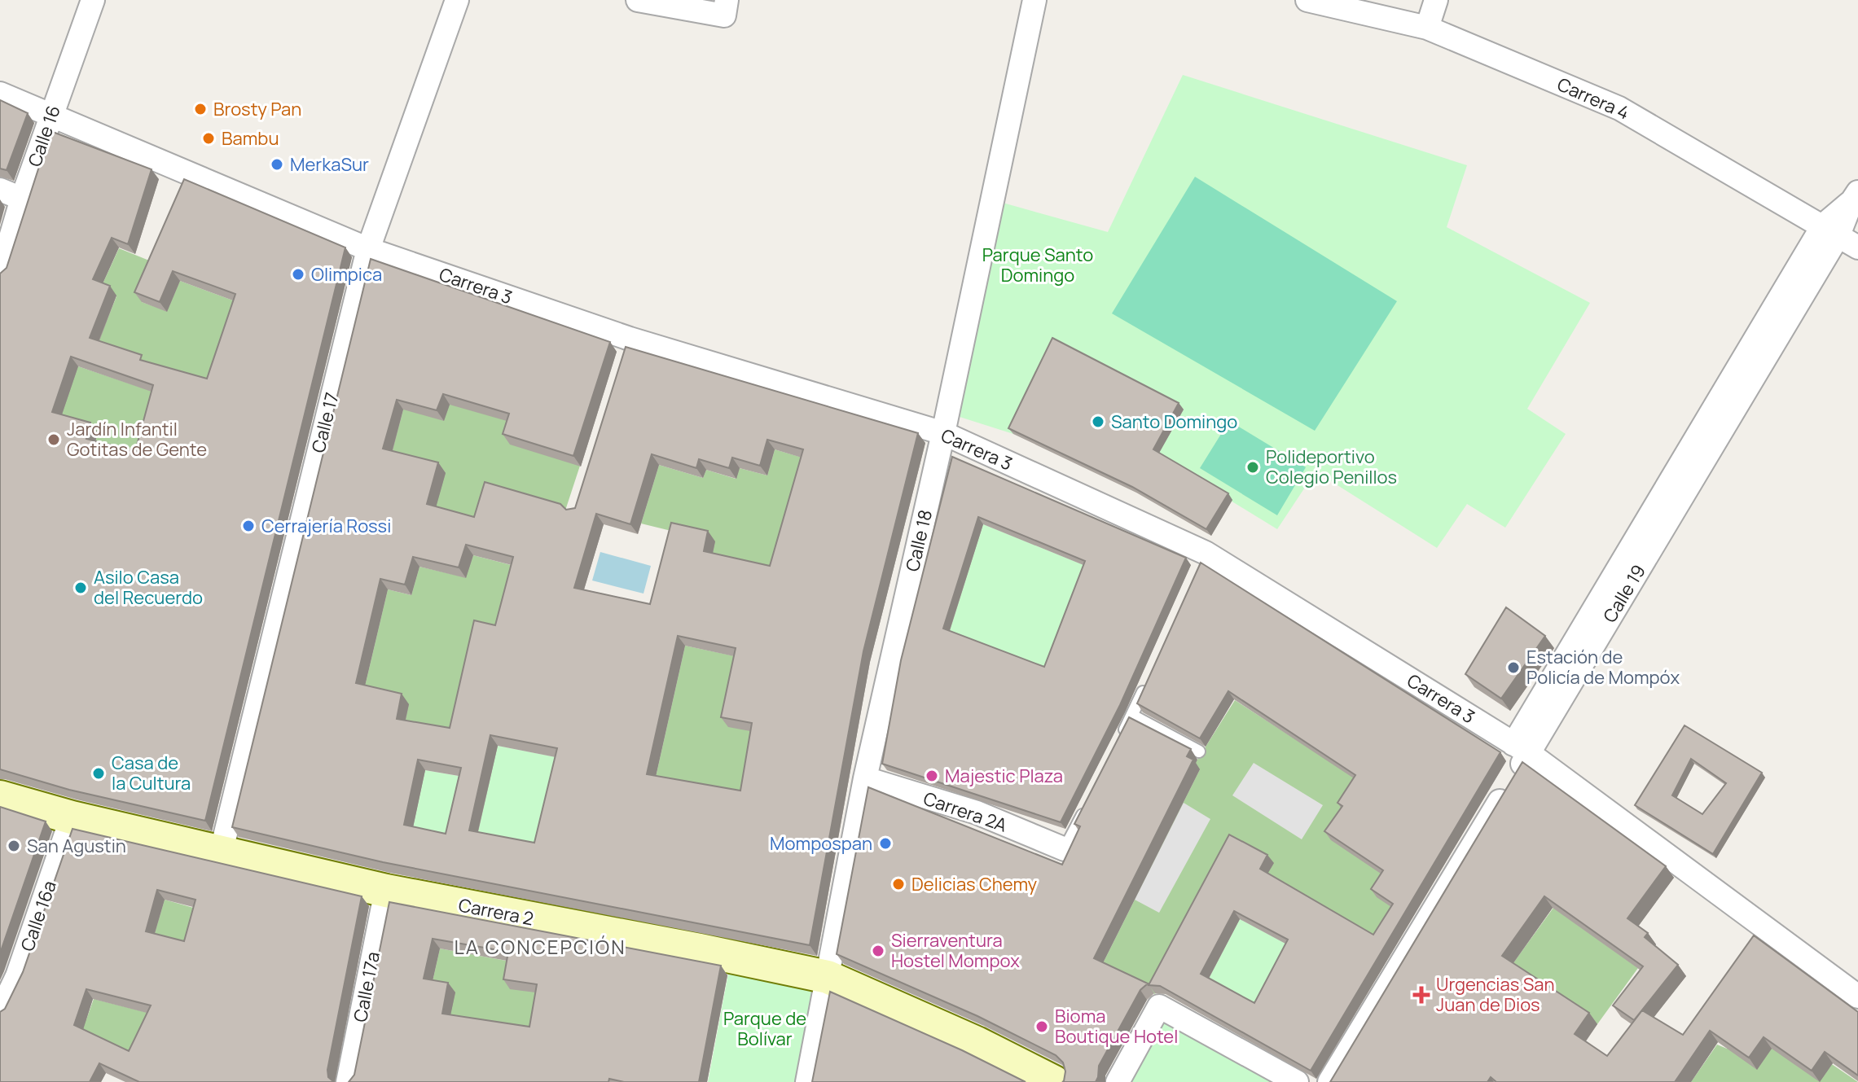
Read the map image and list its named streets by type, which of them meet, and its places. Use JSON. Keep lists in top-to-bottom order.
{
  "streets": {
    "main road": ["Carrera 2"],
    "street": [
      "Carrera 4",
      "Calle 16",
      "Carrera 3",
      "Calle 17",
      "Calle 18",
      "Calle 19",
      "Carrera 2A",
      "Calle 16a",
      "Calle 17a"
    ]
  },
  "crossings": [
    ["Carrera 4", "Calle 19"],
    ["Calle 16", "Carrera 3"],
    ["Carrera 3", "Calle 17"],
    ["Carrera 3", "Calle 18"],
    ["Carrera 3", "Calle 19"],
    ["Calle 17", "Carrera 2"],
    ["Calle 18", "Carrera 2A"],
    ["Calle 18", "Carrera 2"],
    ["Carrera 2", "Calle 16a"],
    ["Carrera 2", "Calle 17a"]
  ],
  "districts": ["LA CONCEPCIÓN"],
  "parks": ["Parque Santo Domingo", "Parque de Bolívar"],
  "places": {
    "other": [
      "Brosty Pan",
      "Bambu",
      "MerkaSur",
      "Olimpica",
      "Santo Domingo",
      "Jardín Infantil Gotitas de Gente",
      "Polideportivo Colegio Penillos",
      "Cerrajería Rossi",
      "Asilo Casa del Recuerdo",
      "Estación de Policía de Mompóx",
      "Casa de la Cultura",
      "Majestic Plaza",
      "Mompospan",
      "San Agustin",
      "Delicias Chemy",
      "Sierraventura Hostel Mompox",
      "Bioma Boutique Hotel"
    ],
    "health": ["Urgencias San Juan de Dios"]
  }
}
